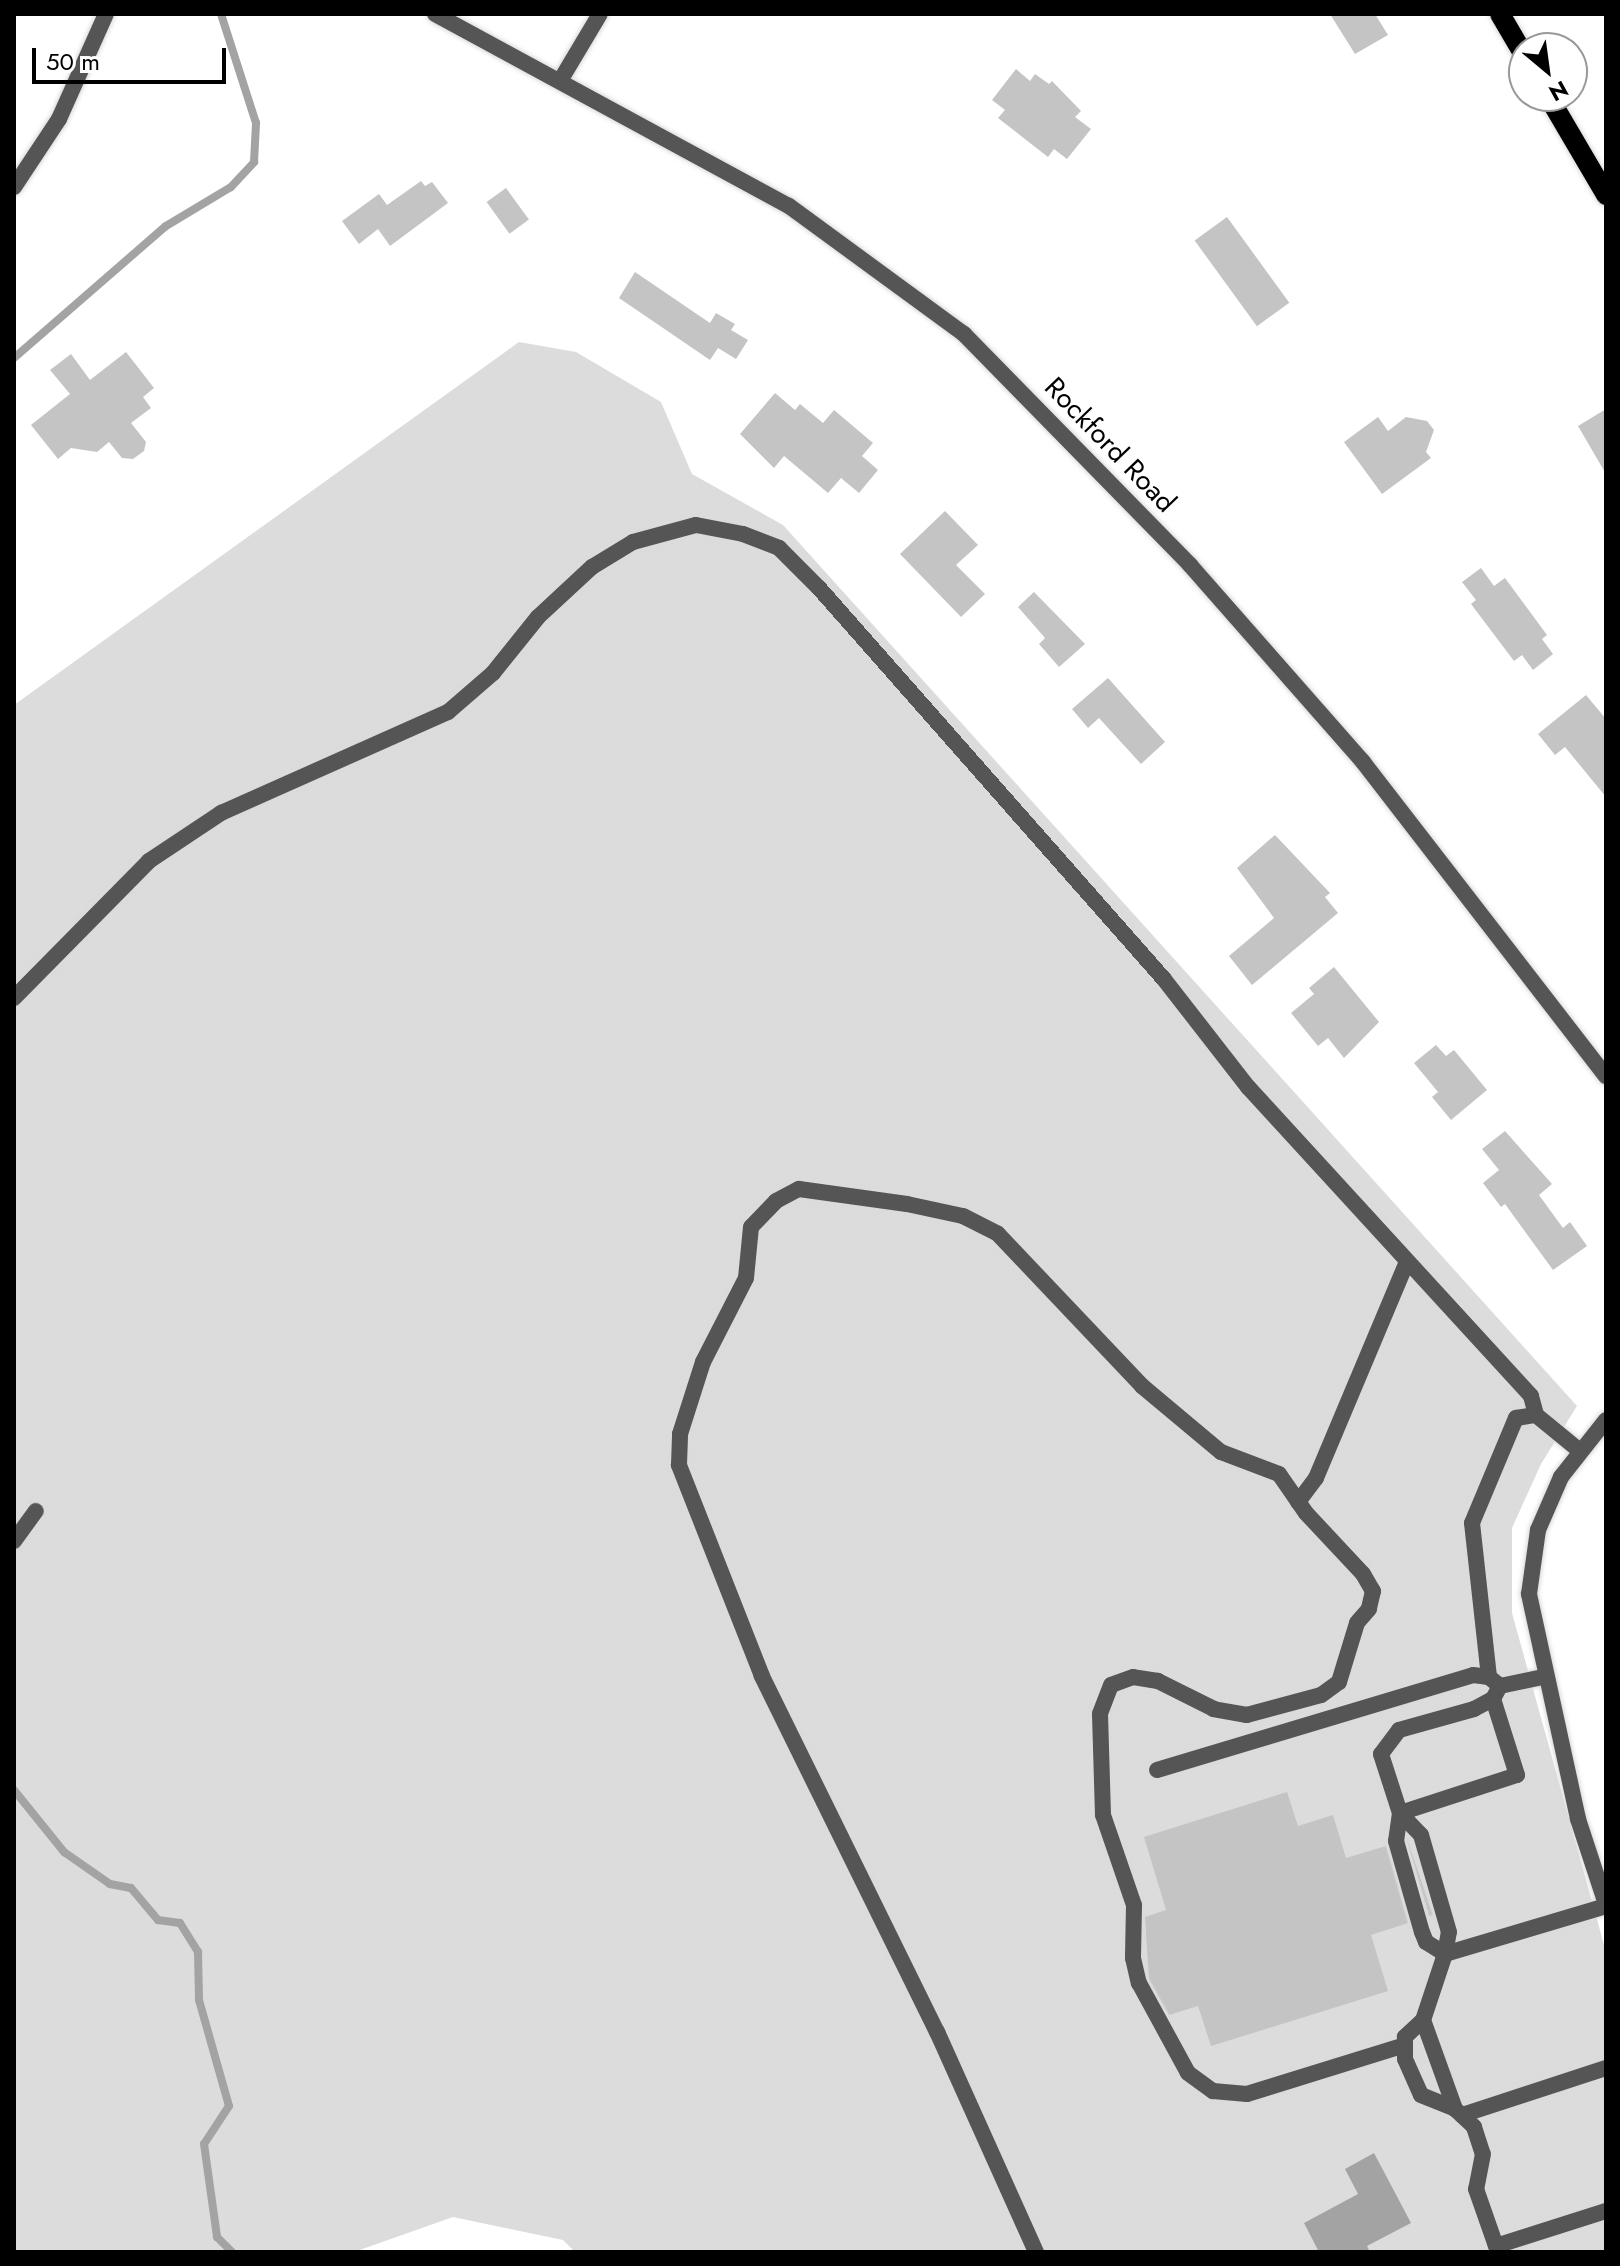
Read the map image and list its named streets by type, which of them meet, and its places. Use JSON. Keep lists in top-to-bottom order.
{
  "streets": {
    "street": ["Rockford Road"]
  },
  "scale_bar": "50 m",
  "north": "bottom right"
}
